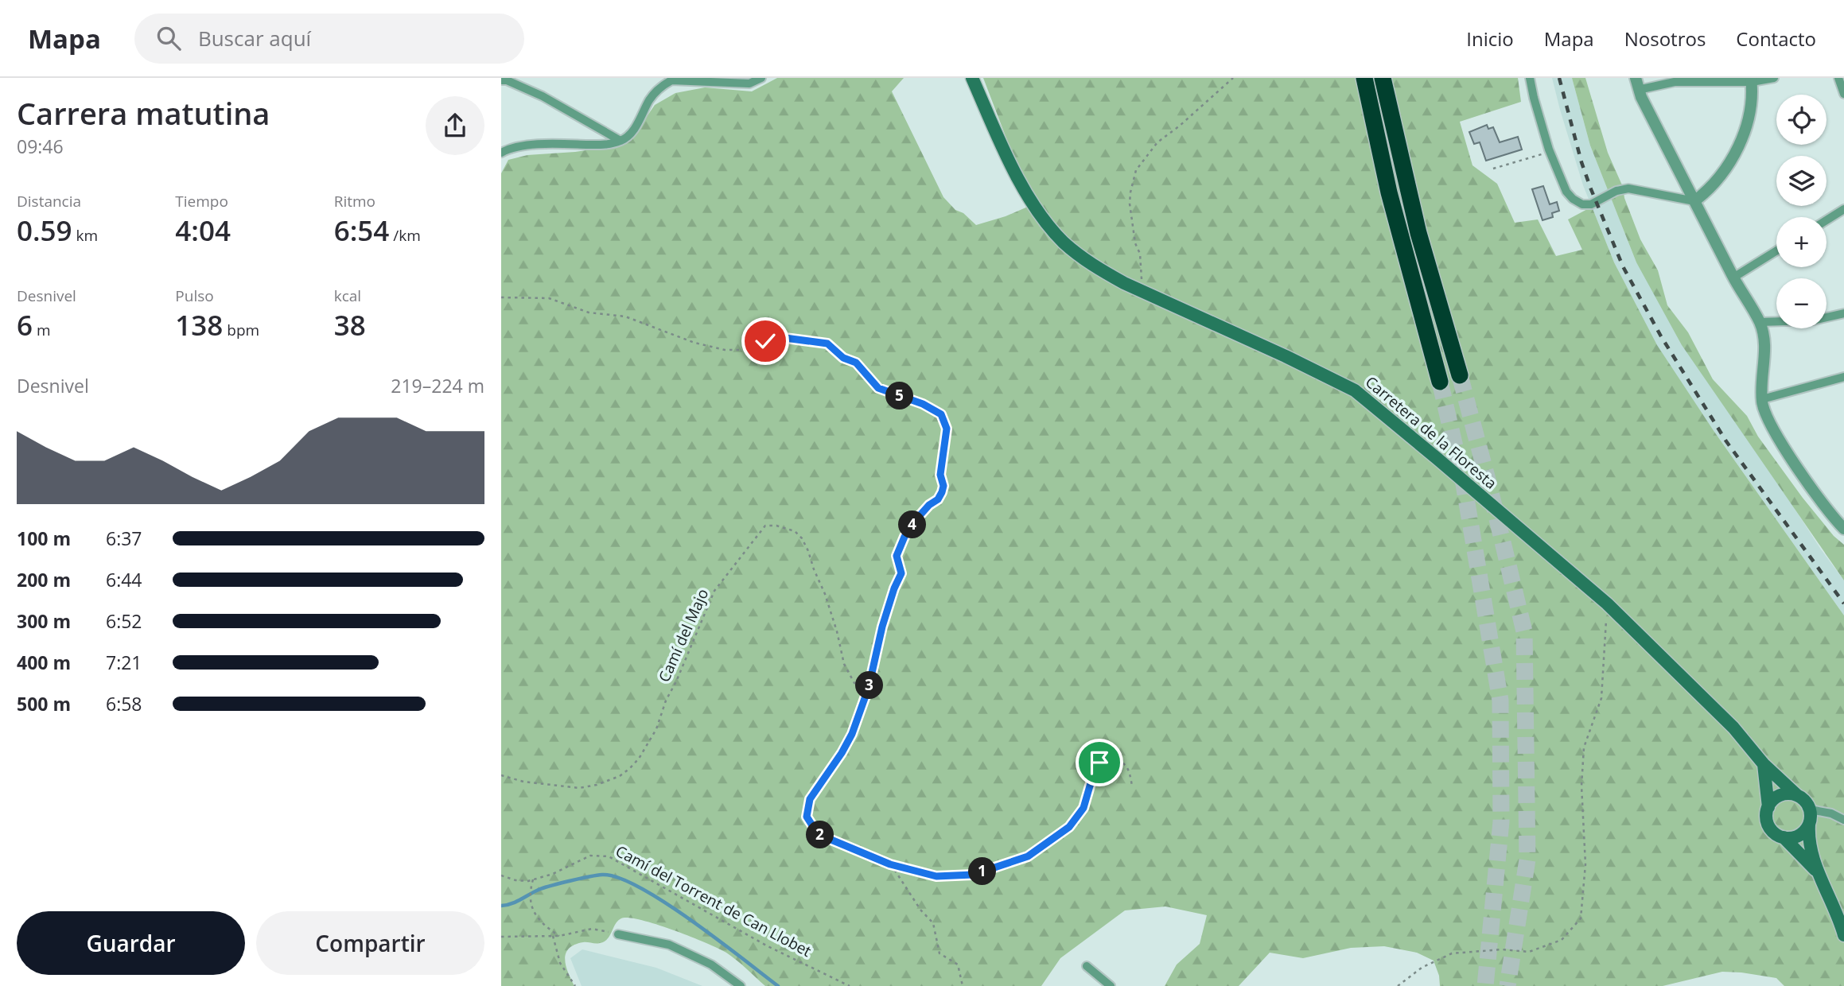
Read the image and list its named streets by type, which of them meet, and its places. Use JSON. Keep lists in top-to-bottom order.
{
  "streets": {
    "main road": ["Carretera de la Floresta"],
    "path": ["Camí del Majo", "Camí del Torrent de Can Llobet"]
  },
  "page": {
    "header": "Mapa",
    "search": "Buscar aquí",
    "nav": [
      "Inicio",
      "Mapa",
      "Nosotros",
      "Contacto"
    ],
    "heading": ["Carrera matutina", "09:46"],
    "map_buttons": ["+", "−"],
    "stats": [
      ["Distancia", "0.59 km"],
      ["Tiempo", "4:04"],
      ["Ritmo", "6:54 /km"],
      ["Desnivel", "6 m"],
      ["Pulso", "138 bpm"],
      ["kcal", "38"]
    ],
    "chart": ["Desnivel", "219–224 m"],
    "pins": [
      "5",
      "4",
      "3",
      "2",
      "1"
    ],
    "list": [
      {
        "name": "100 m",
        "note": "6:37"
      },
      {
        "name": "200 m",
        "note": "6:44"
      },
      {
        "name": "300 m",
        "note": "6:52"
      },
      {
        "name": "400 m",
        "note": "7:21"
      },
      {
        "name": "500 m",
        "note": "6:58"
      }
    ],
    "buttons": ["Guardar", "Compartir"]
  }
}
